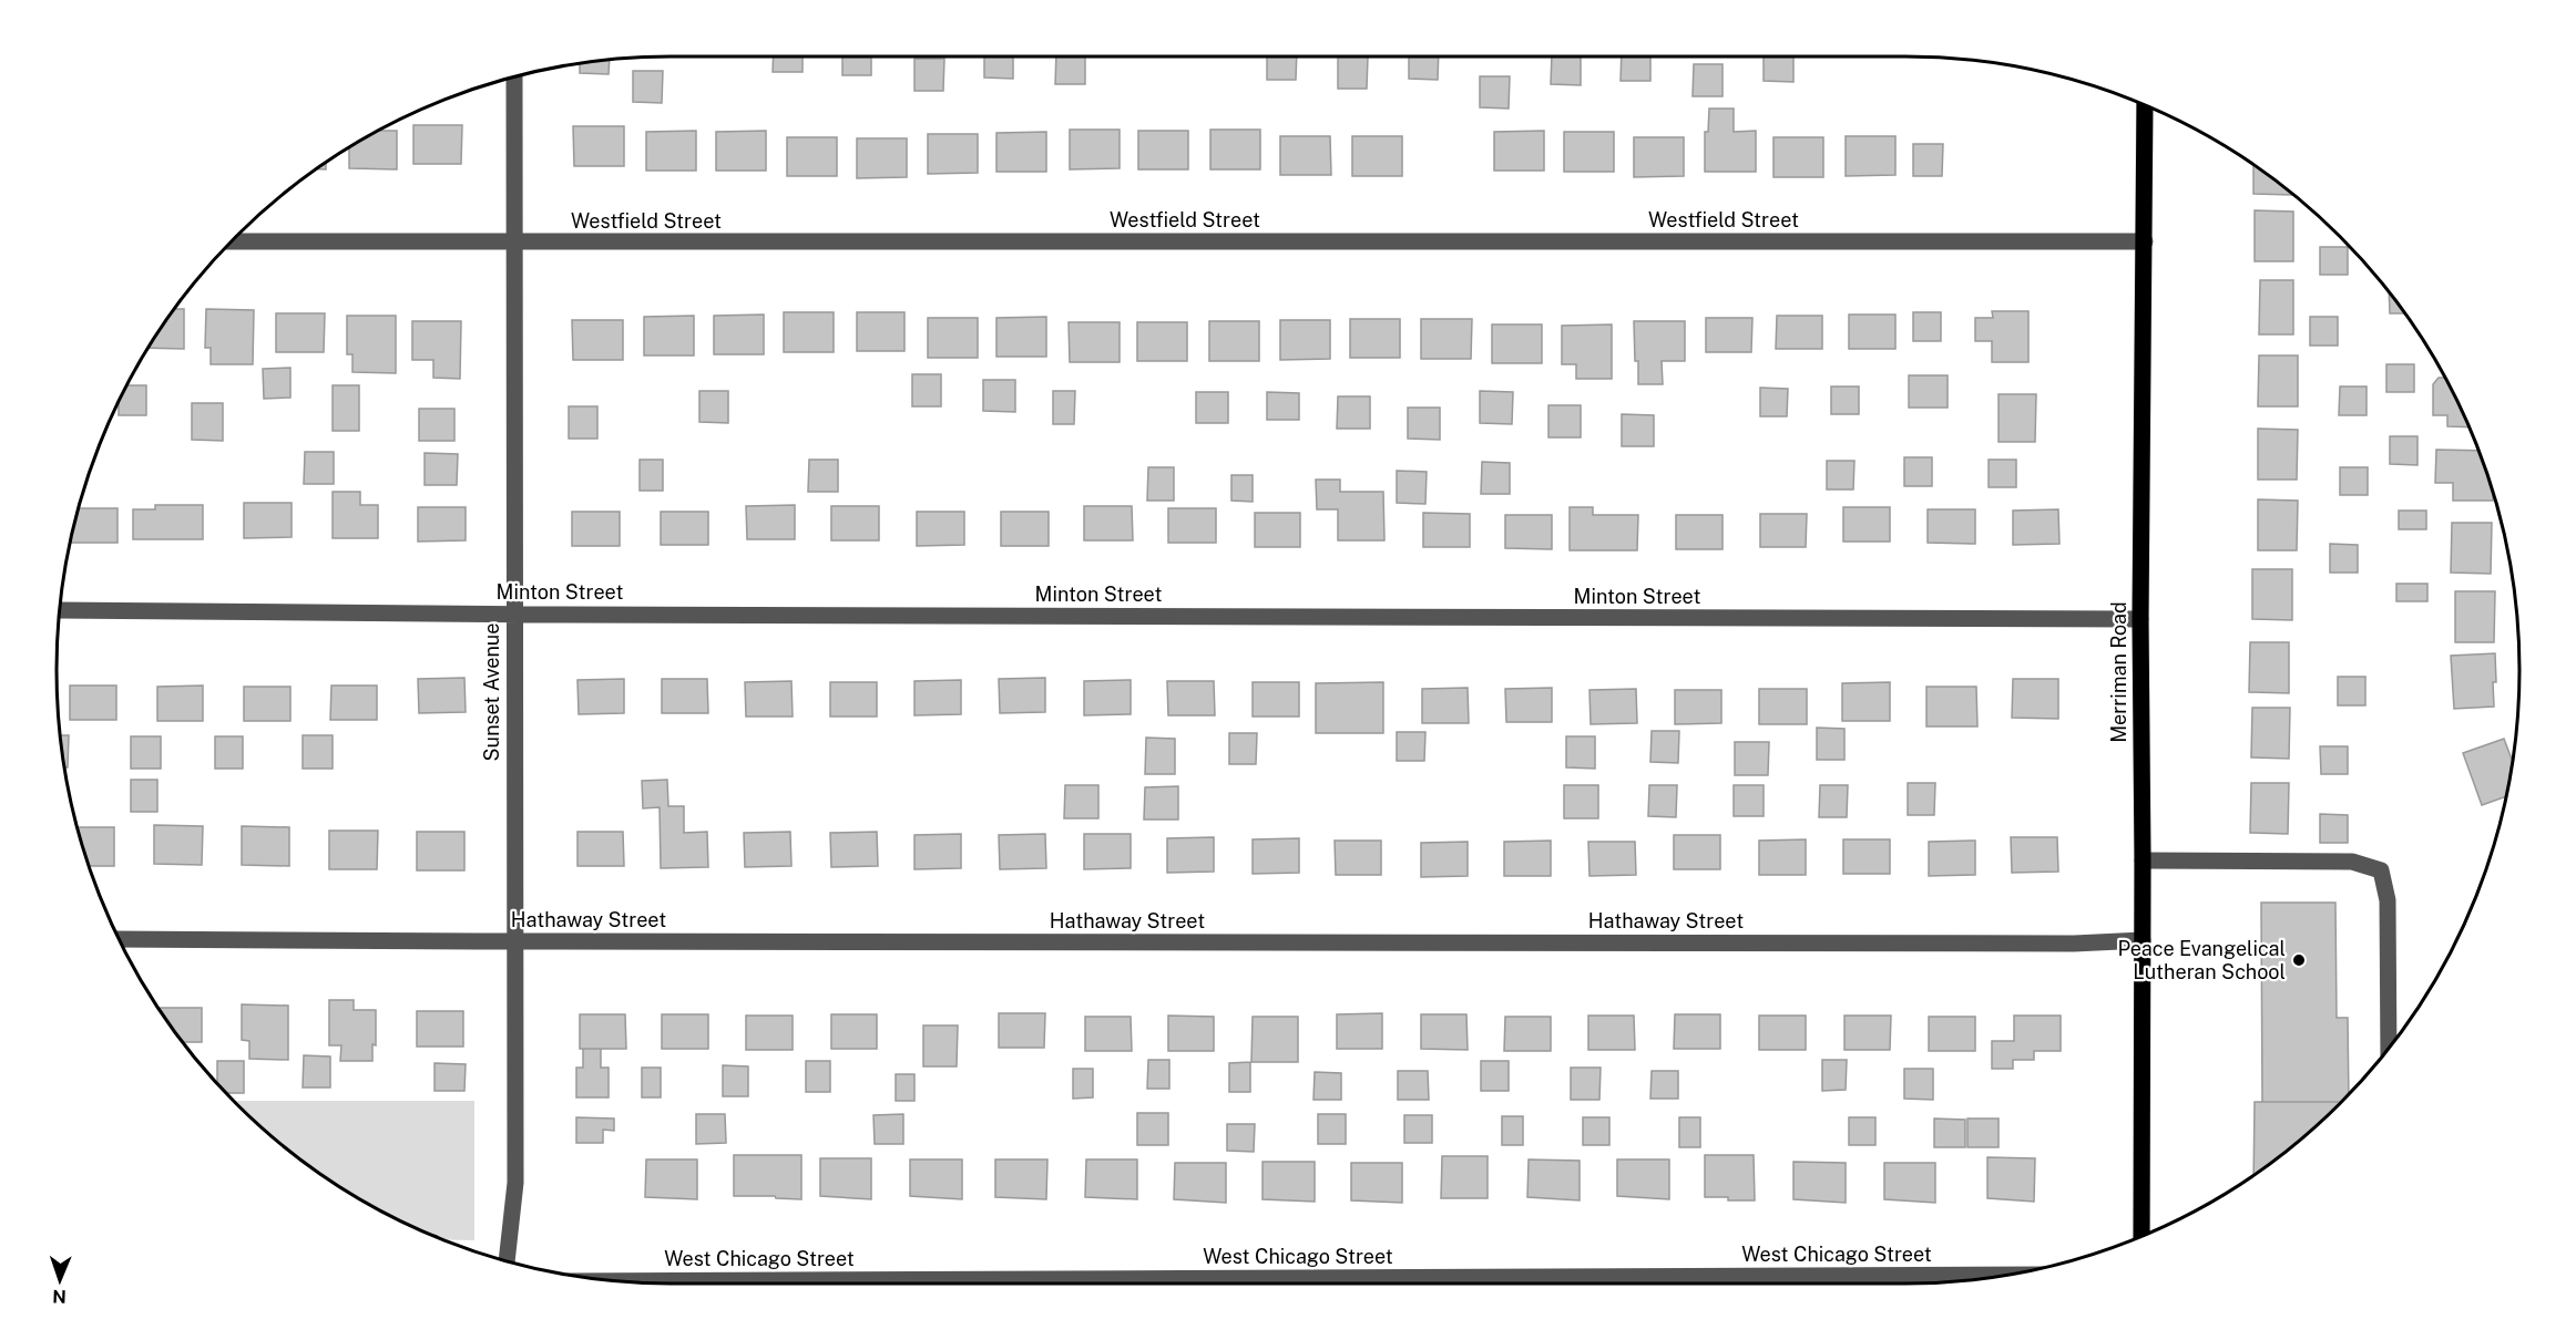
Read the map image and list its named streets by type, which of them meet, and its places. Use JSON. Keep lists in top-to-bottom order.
{
  "streets": {
    "main road": ["Merriman Road"],
    "street": [
      "Westfield Street",
      "Minton Street",
      "Sunset Avenue",
      "Hathaway Street",
      "West Chicago Street"
    ]
  },
  "crossings": [
    ["Westfield Street", "Merriman Road"],
    ["Westfield Street", "Sunset Avenue"],
    ["Minton Street", "Merriman Road"],
    ["Minton Street", "Sunset Avenue"],
    ["Merriman Road", "Hathaway Street"],
    ["Sunset Avenue", "Hathaway Street"]
  ],
  "places": ["Peace Evangelical Lutheran School"],
  "north": "bottom"
}
